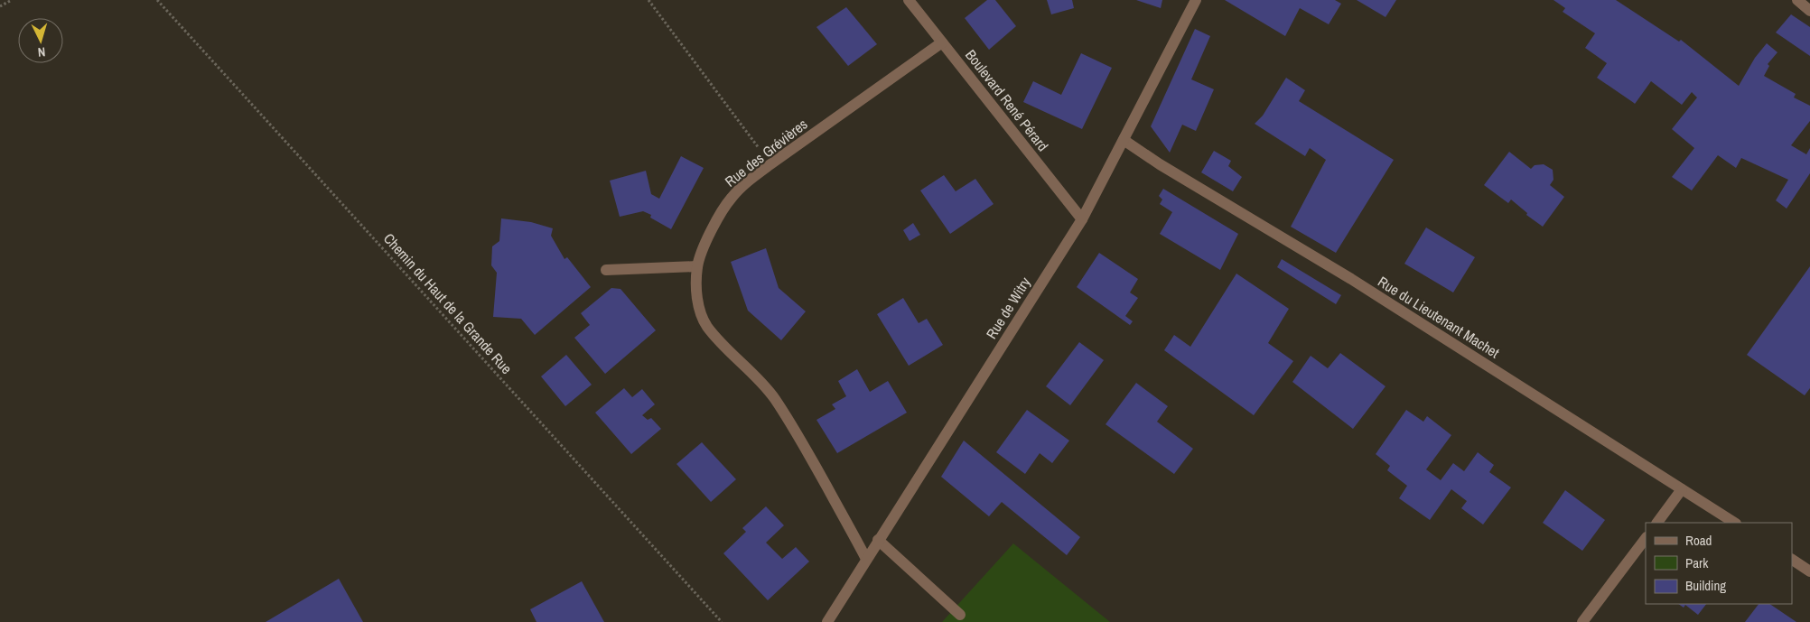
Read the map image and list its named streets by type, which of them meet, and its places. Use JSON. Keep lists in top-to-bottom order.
{
  "streets": {
    "street": [
      "Boulevard René Pérard",
      "Rue des Grévières",
      "Rue de Witry",
      "Rue du Lieutenant Machet"
    ],
    "path": ["Chemin du Haut de la Grande Rue"]
  },
  "crossings": [
    ["Boulevard René Pérard", "Rue des Grévières"],
    ["Boulevard René Pérard", "Rue de Witry"],
    ["Rue des Grévières", "Rue de Witry"],
    ["Rue de Witry", "Rue du Lieutenant Machet"]
  ],
  "legend": ["Road", "Park", "Building"],
  "north": "bottom"
}
